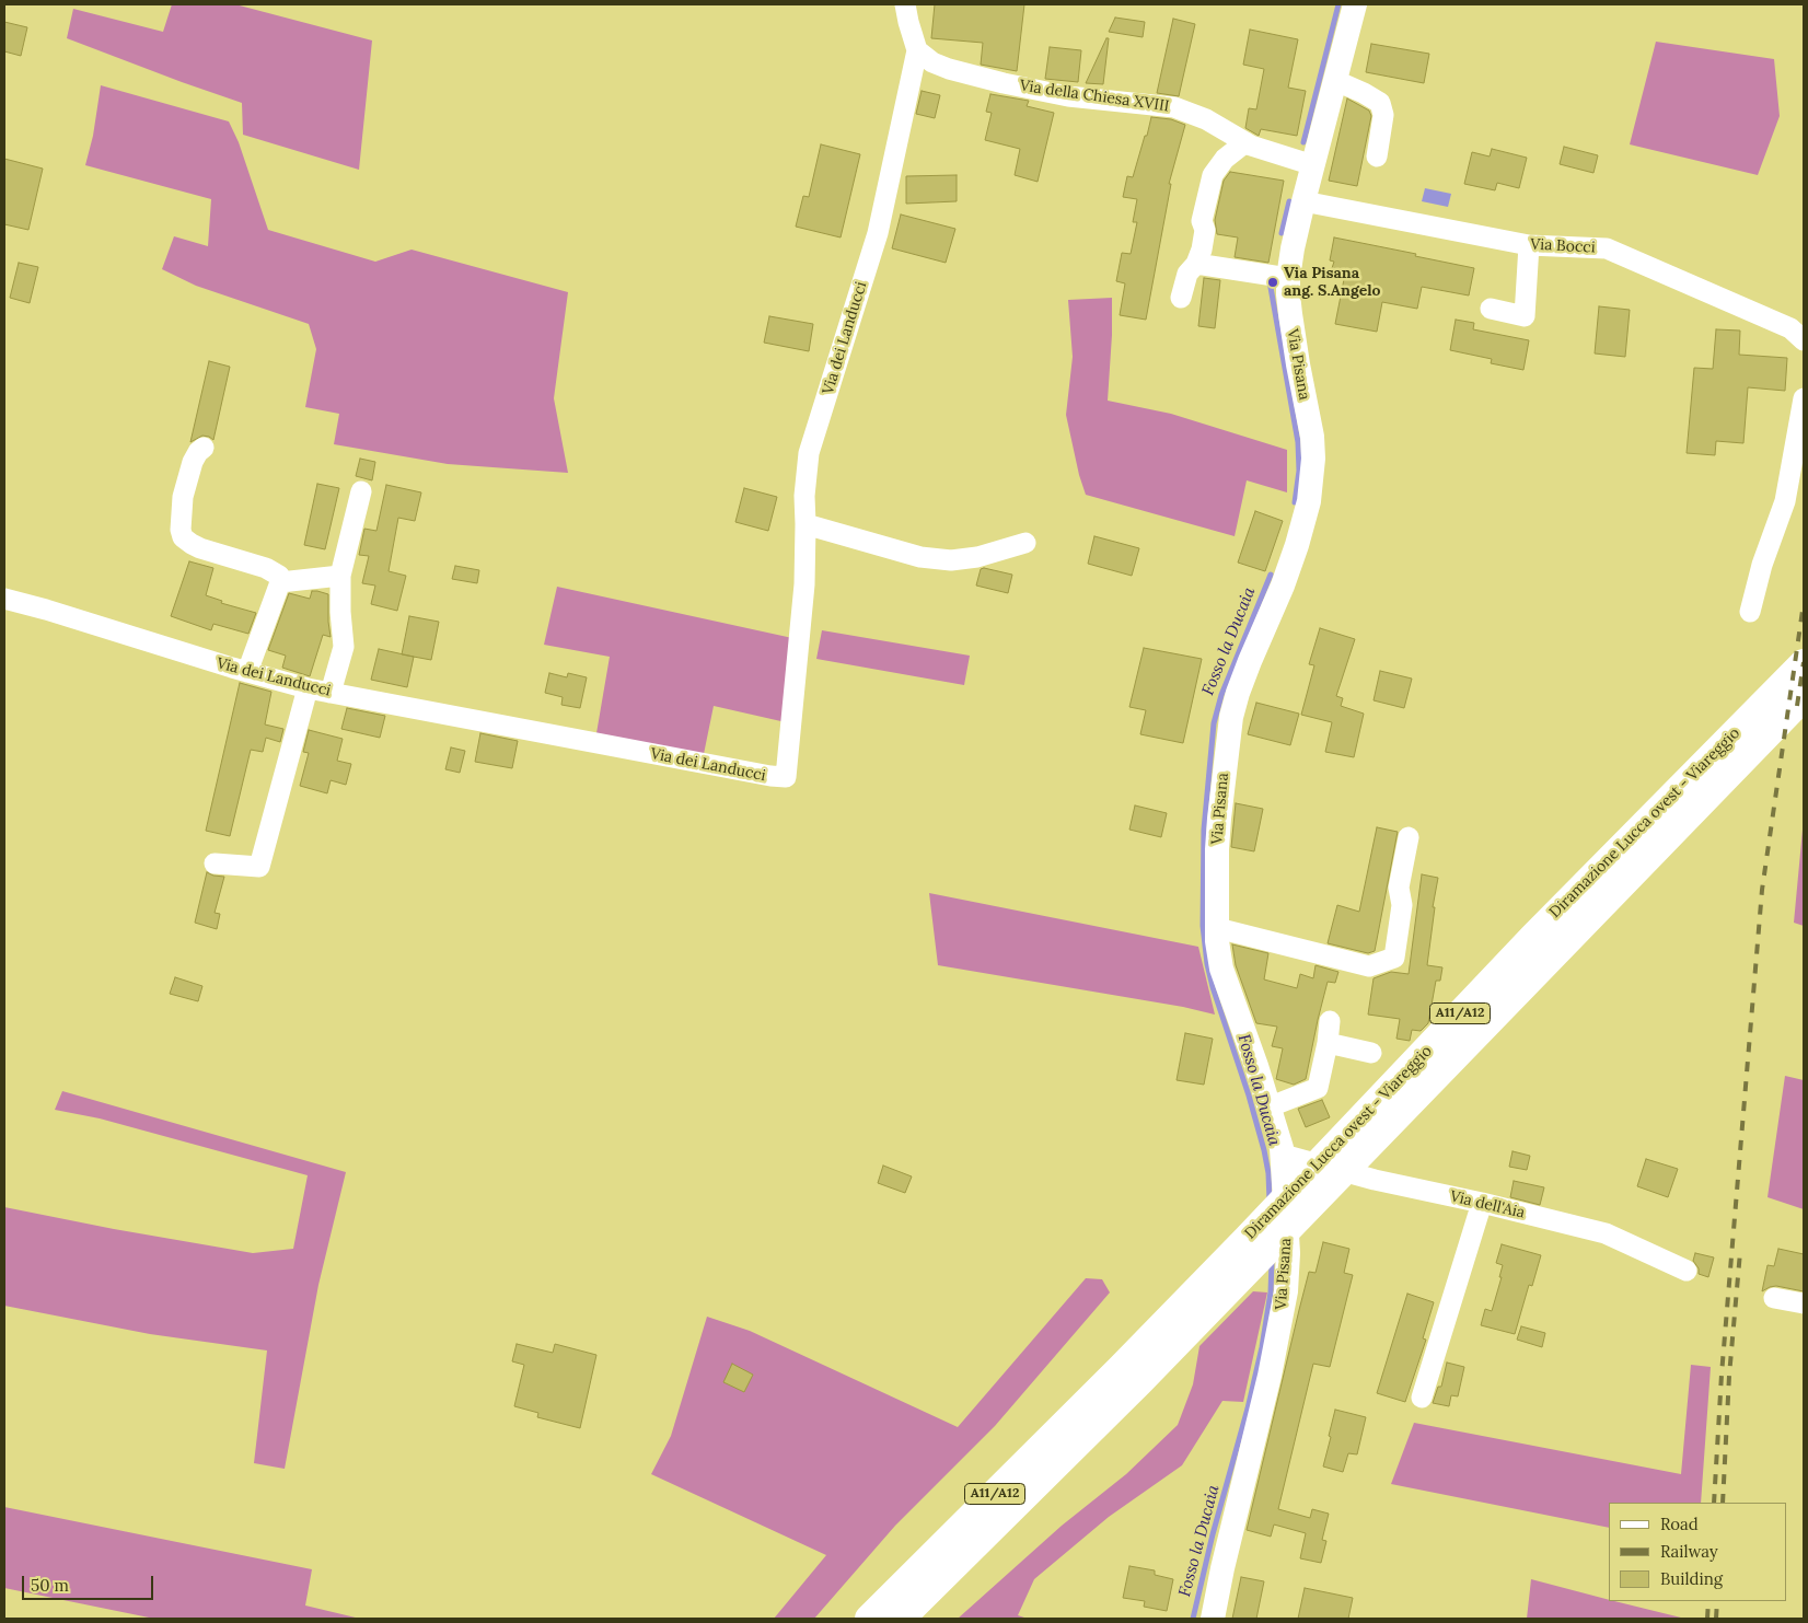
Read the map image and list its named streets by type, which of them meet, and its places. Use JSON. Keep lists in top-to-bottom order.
{
  "streets": {
    "highway": ["Diramazione Lucca ovest - Viareggio", "A11/A12"],
    "main road": ["Via Pisana"],
    "street": [
      "Via della Chiesa XVIII",
      "Via Bocci",
      "Via dei Landucci",
      "Via dell'Aia"
    ]
  },
  "crossings": [
    ["Via della Chiesa XVIII", "Via dei Landucci"],
    ["Via della Chiesa XVIII", "Via Pisana"],
    ["Via Bocci", "Via Pisana"],
    ["Via Pisana", "Via dell'Aia"]
  ],
  "water": ["Fosso la Ducaia"],
  "places": ["Via Pisana ang. S.Angelo"],
  "legend": ["Road", "Railway", "Building"],
  "scale_bar": "50 m"
}
